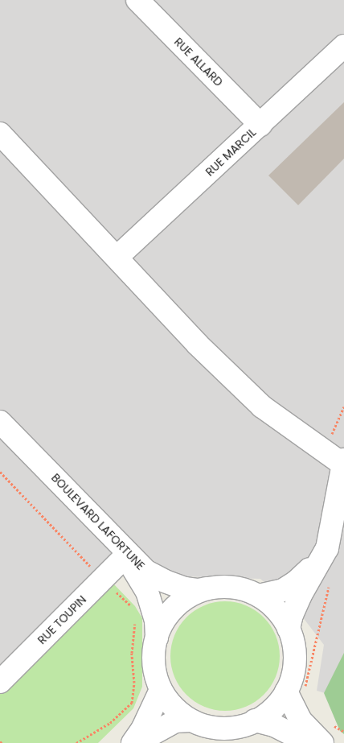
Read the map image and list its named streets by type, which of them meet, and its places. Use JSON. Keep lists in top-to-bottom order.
{
  "streets": {
    "street": [
      "RUE ALLARD",
      "RUE MARCIL",
      "BOULEVARD LAFORTUNE",
      "RUE TOUPIN"
    ]
  },
  "crossings": [
    ["RUE ALLARD", "RUE MARCIL"],
    ["BOULEVARD LAFORTUNE", "RUE TOUPIN"]
  ]
}
